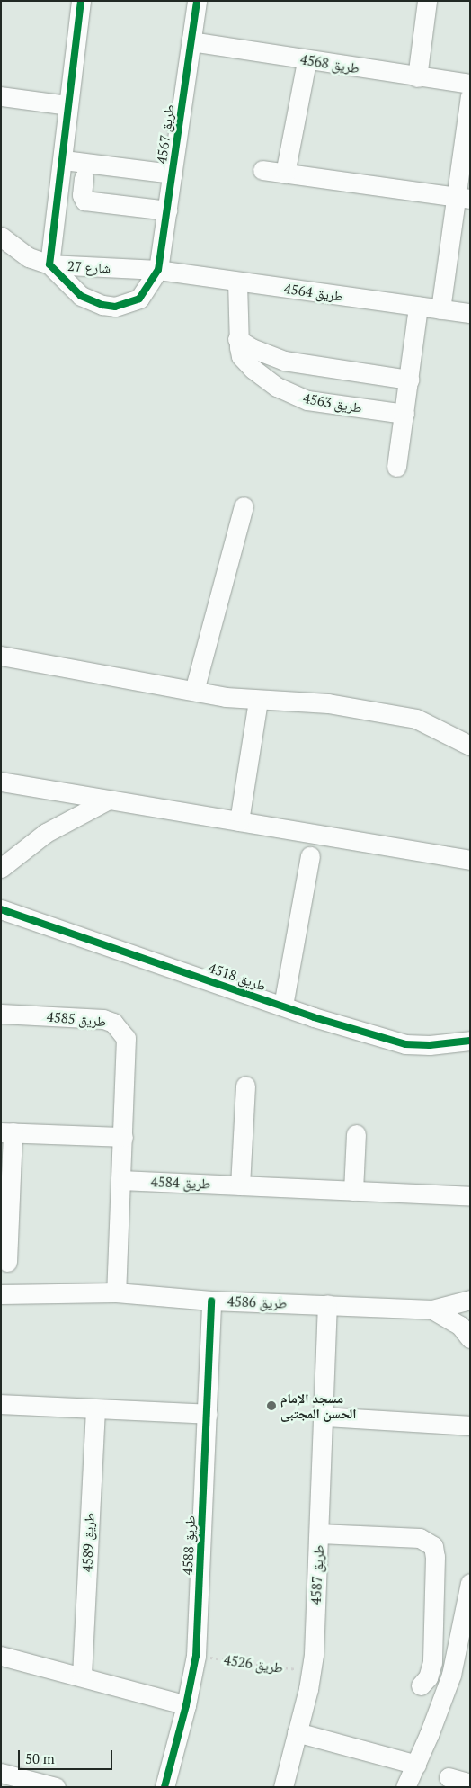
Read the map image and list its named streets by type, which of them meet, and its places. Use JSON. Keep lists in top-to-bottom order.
{
  "streets": {
    "street": [
      "طريق 4568",
      "طريق 4567",
      "شارع 27",
      "طريق 4564",
      "طريق 4563",
      "طريق 4518",
      "طريق 4585",
      "طريق 4584",
      "طريق 4586",
      "طريق 4589",
      "طريق 4588",
      "طريق 4587"
    ],
    "path": ["طريق 4526"]
  },
  "crossings": [
    ["طريق 4568", "طريق 4567"],
    ["طريق 4567", "شارع 27"],
    ["طريق 4567", "طريق 4564"],
    ["شارع 27", "طريق 4564"],
    ["طريق 4564", "طريق 4563"],
    ["طريق 4585", "طريق 4584"],
    ["طريق 4585", "طريق 4586"],
    ["طريق 4586", "طريق 4588"],
    ["طريق 4586", "طريق 4587"],
    ["طريق 4588", "طريق 4526"],
    ["طريق 4587", "طريق 4526"]
  ],
  "places": ["مسجد الإمام الحسن المجتبى"],
  "scale_bar": "50 m"
}
